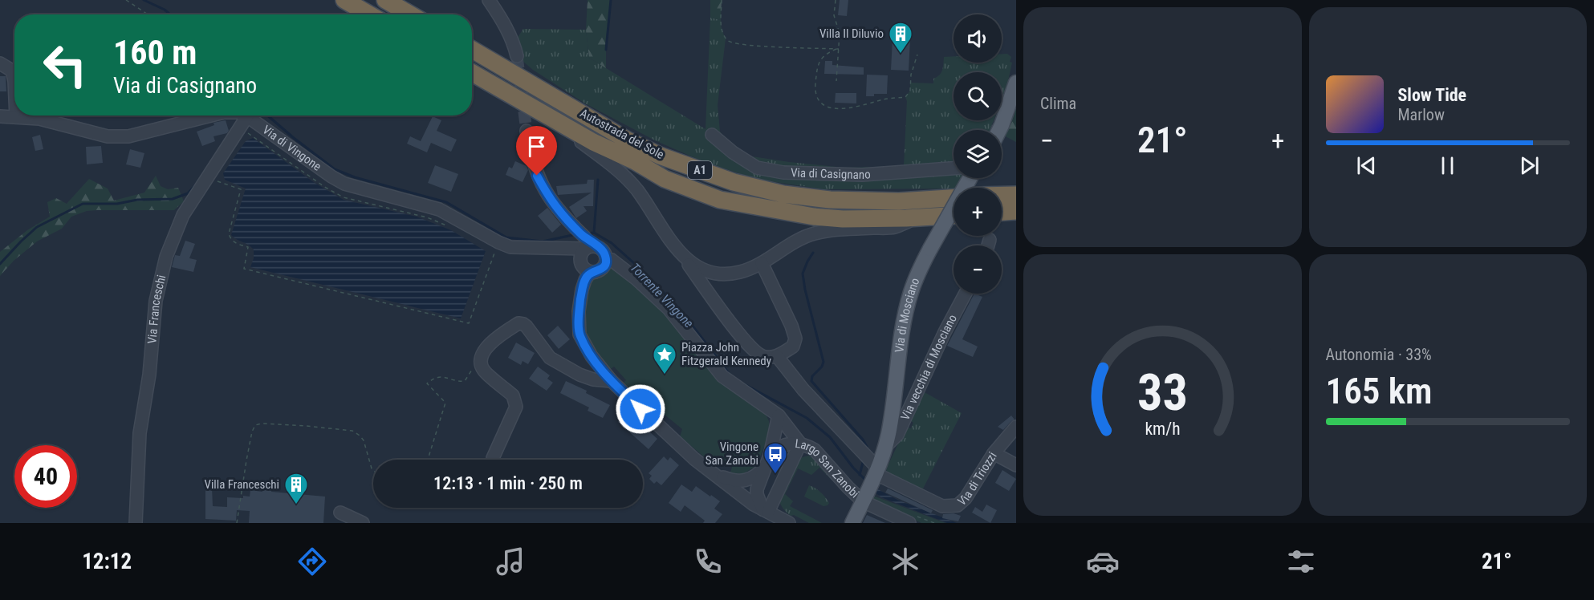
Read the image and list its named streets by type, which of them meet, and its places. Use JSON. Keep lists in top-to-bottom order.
{
  "streets": {
    "highway": ["Autostrada del Sole", "A1"],
    "main road": ["Via di Mosciano"],
    "street": [
      "Via di Vingone",
      "Via di Casignano",
      "Via Franceschi",
      "Via vecchia di Mosciano",
      "Largo San Zanobi",
      "Via di Triozzi"
    ]
  },
  "crossings": [
    ["Via di Vingone", "Via Franceschi"],
    ["Via di Mosciano", "Via vecchia di Mosciano"],
    ["Via di Mosciano", "Largo San Zanobi"],
    ["Via di Mosciano", "Via di Triozzi"]
  ],
  "water": ["Torrente Vingone"],
  "places": {
    "building": ["Villa Il Diluvio", "Villa Franceschi"],
    "place": ["Piazza John Fitzgerald Kennedy"],
    "bus stop": ["Vingone San Zanobi"]
  },
  "page": {
    "tile": [
      "Clima",
      ["Autonomia · 33%", "165 km"]
    ],
    "map_buttons": ["+", "−"],
    "turn": ["160 m", "Via di Casignano"],
    "song": ["Slow Tide", "Marlow"],
    "heat": ["−", "21°", "+"],
    "limit": "40",
    "trip": "12:13 · 1 min · 250 m",
    "tabs": ["12:12", "21°"],
    "gauge": ["33", "km/h"]
  }
}
